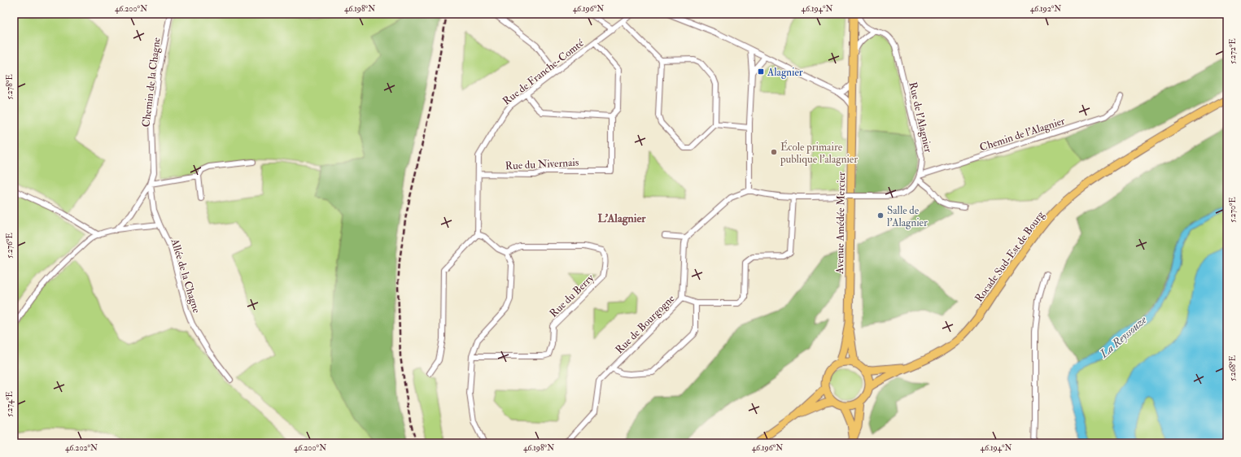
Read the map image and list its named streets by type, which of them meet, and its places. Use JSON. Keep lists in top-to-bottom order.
{
  "streets": {
    "main road": ["Avenue Amédée Mercier", "Rocade Sud-Est de Bourg"],
    "street": [
      "Rue de Franche-Comté",
      "Chemin de la Chagne",
      "Rue de l'Alagnier",
      "Chemin de l'Alagnier",
      "Rue du Nivernais",
      "Allée de la Chagne",
      "Rue du Berry",
      "Rue de Bourgogne"
    ]
  },
  "crossings": [
    ["Rue de Franche-Comté", "Rue du Nivernais"],
    ["Chemin de la Chagne", "Allée de la Chagne"],
    ["Rue de l'Alagnier", "Chemin de l'Alagnier"]
  ],
  "districts": ["L'Alagnier"],
  "water": ["La Reyssouze"],
  "places": {
    "transit": ["Alagnier"],
    "other": ["École primaire publique l'alagnier", "Salle de l'Alagnier"]
  },
  "coordinates": [
    "46.200°N",
    "46.198°N",
    "46.196°N",
    "46.194°N",
    "46.192°N",
    "5.272°E",
    "5.278°E",
    "5.270°E",
    "5.276°E",
    "5.268°E",
    "5.274°E",
    "46.202°N"
  ]
}
